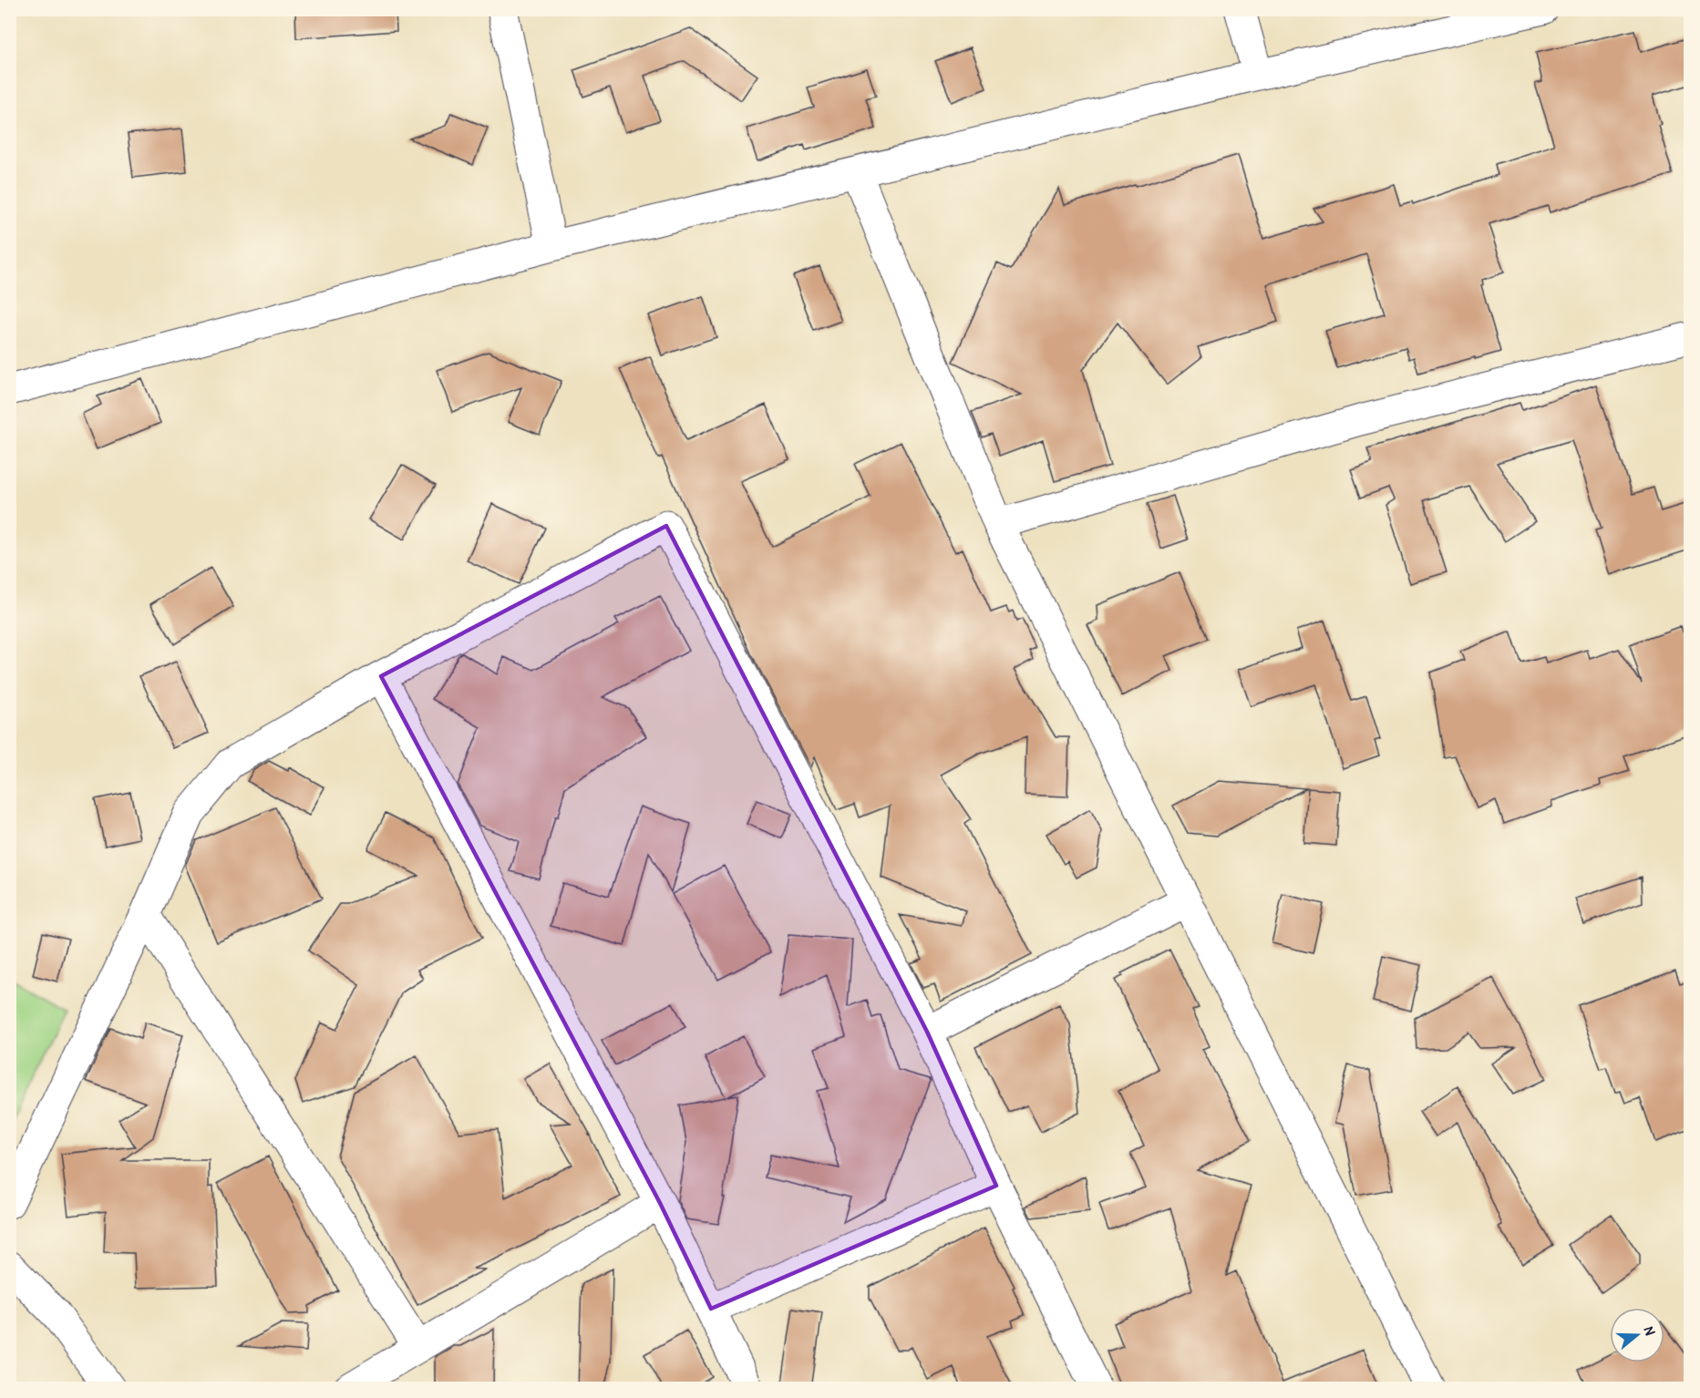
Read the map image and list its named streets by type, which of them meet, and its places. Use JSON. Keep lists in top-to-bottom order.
{
  "north": "right"
}
